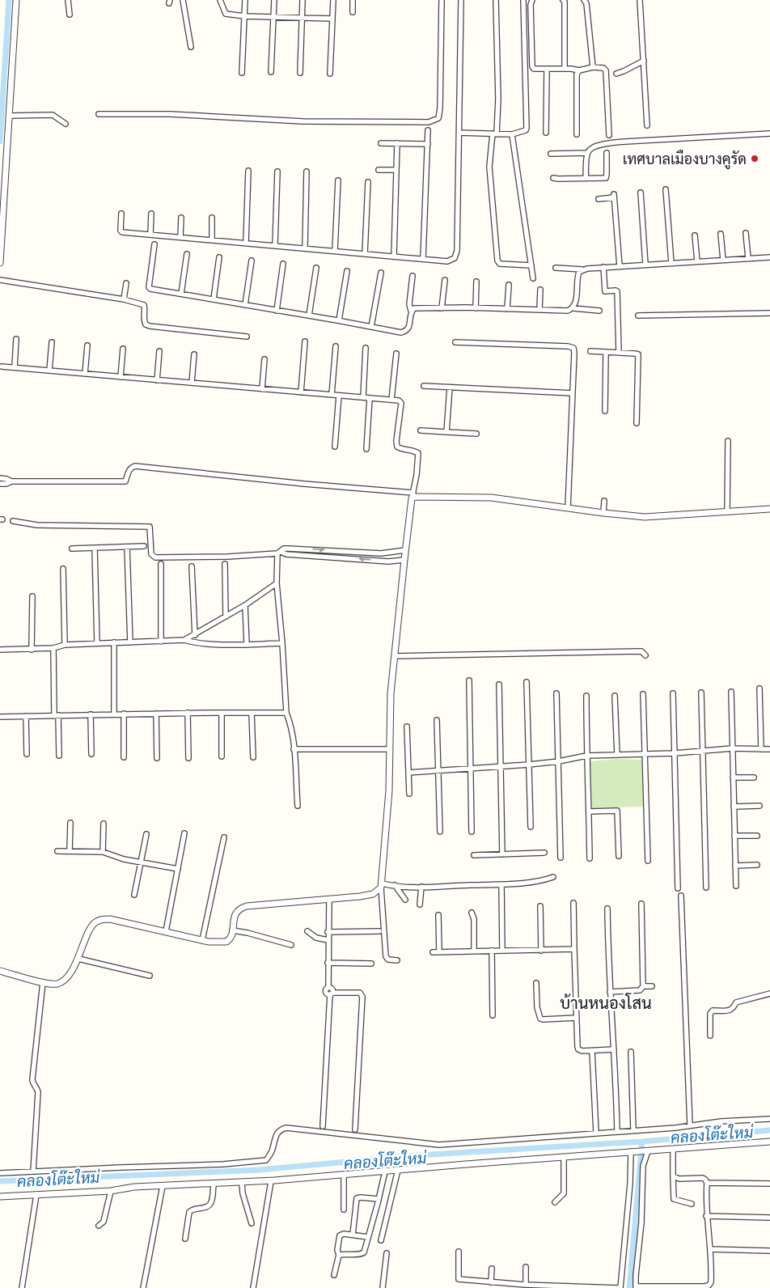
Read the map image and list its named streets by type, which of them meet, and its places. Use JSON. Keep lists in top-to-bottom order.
{
  "districts": ["บ้านหนองโสน"],
  "water": ["คลองโต๊ะใหม่"],
  "places": ["เทศบาลเมืองบางคูรัด"]
}
